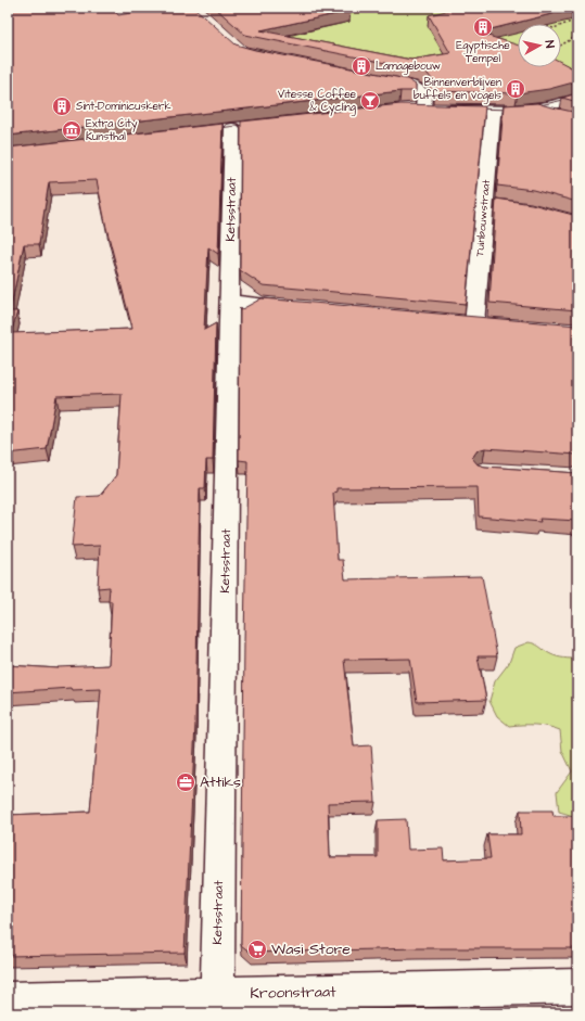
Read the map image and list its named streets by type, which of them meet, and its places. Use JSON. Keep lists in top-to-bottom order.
{
  "streets": {
    "street": ["Ketsstraat", "Tuinbouwstraat", "Kroonstraat"]
  },
  "crossings": [
    ["Ketsstraat", "Kroonstraat"]
  ],
  "places": {
    "building": [
      "Egyptische Tempel",
      "Lamagebouw",
      "Binnenverblijven buffels en vogels",
      "Sint-Dominicuskerk"
    ],
    "bar": ["Vitesse Coffee & Cycling"],
    "museum": ["Extra City Kunsthal"],
    "office": ["Attiks"],
    "supermarket": ["Wasi Store"]
  },
  "north": "right"
}
